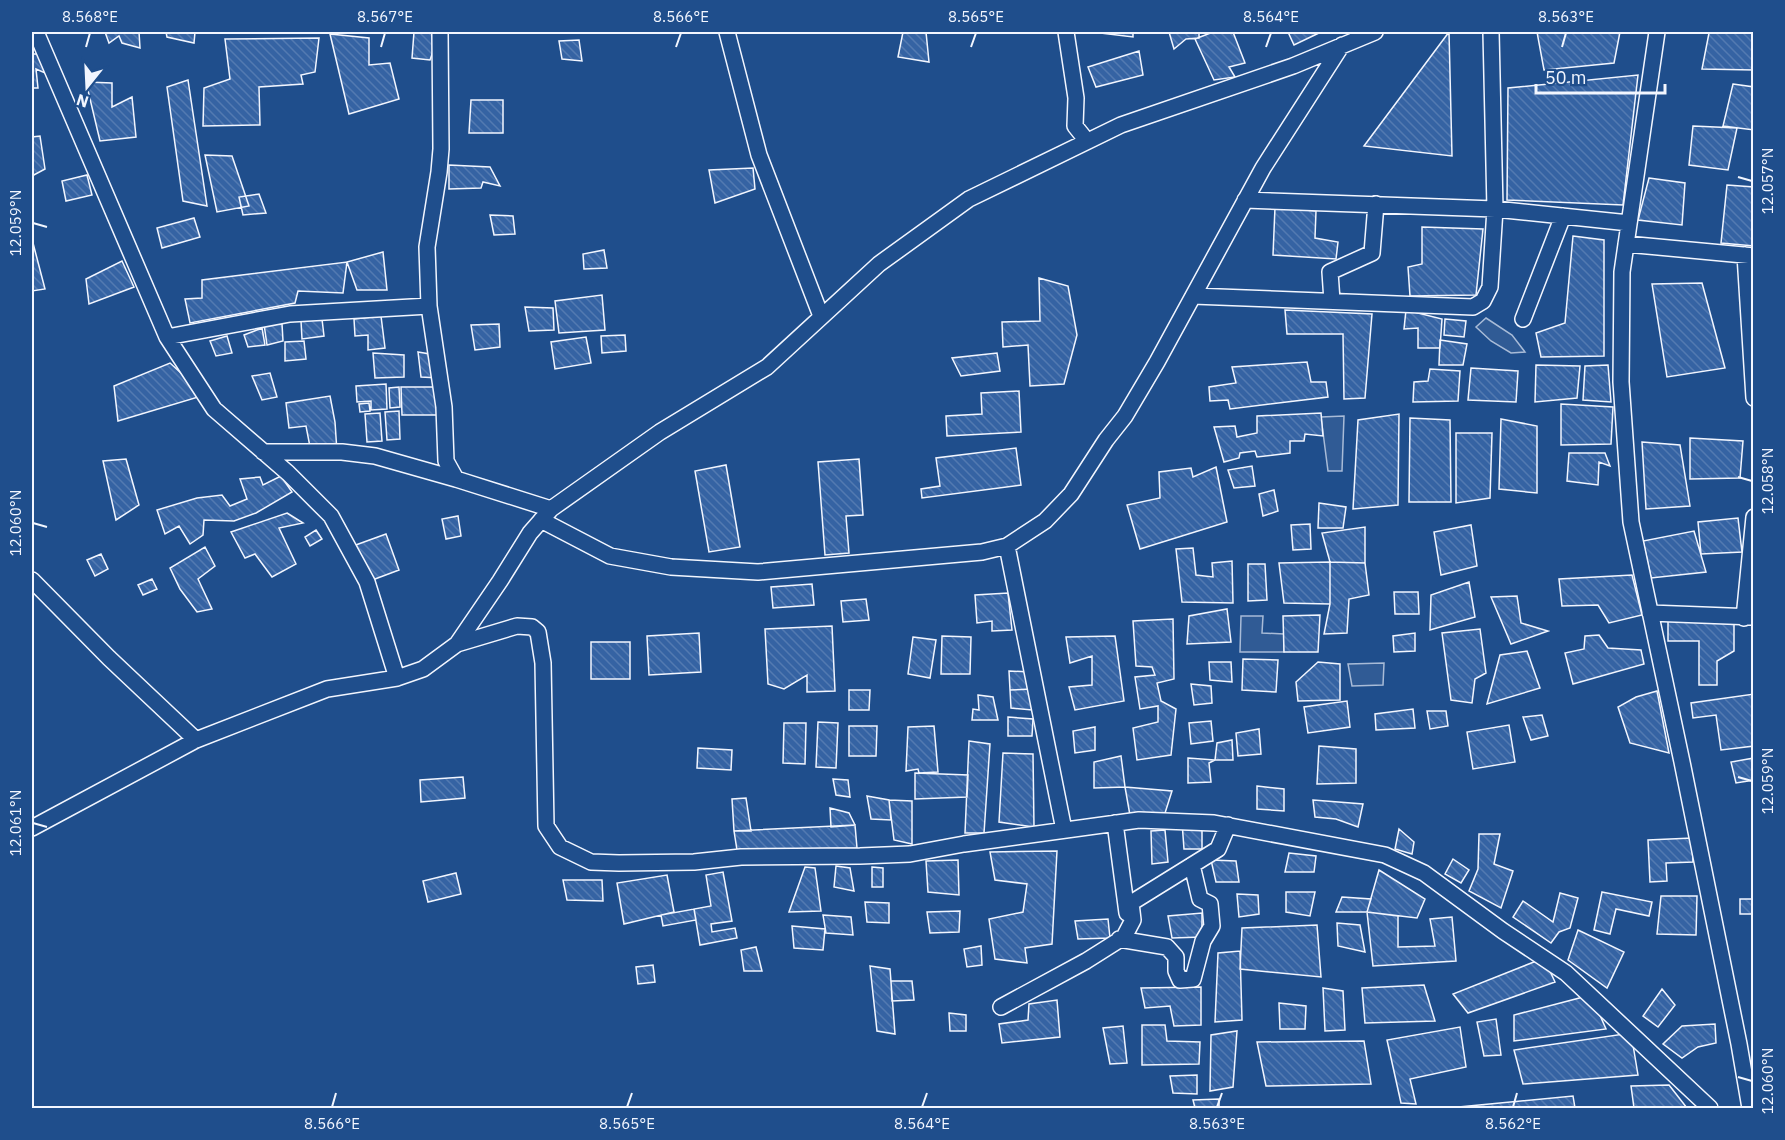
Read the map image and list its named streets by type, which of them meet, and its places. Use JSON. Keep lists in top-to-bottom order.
{
  "scale_bar": "50 m",
  "north": "bottom",
  "coordinates": [
    "8.568°E",
    "8.567°E",
    "8.566°E",
    "8.565°E",
    "8.564°E",
    "8.563°E",
    "12.057°N",
    "12.059°N",
    "12.058°N",
    "12.060°N",
    "12.061°N",
    "8.562°E"
  ]
}
